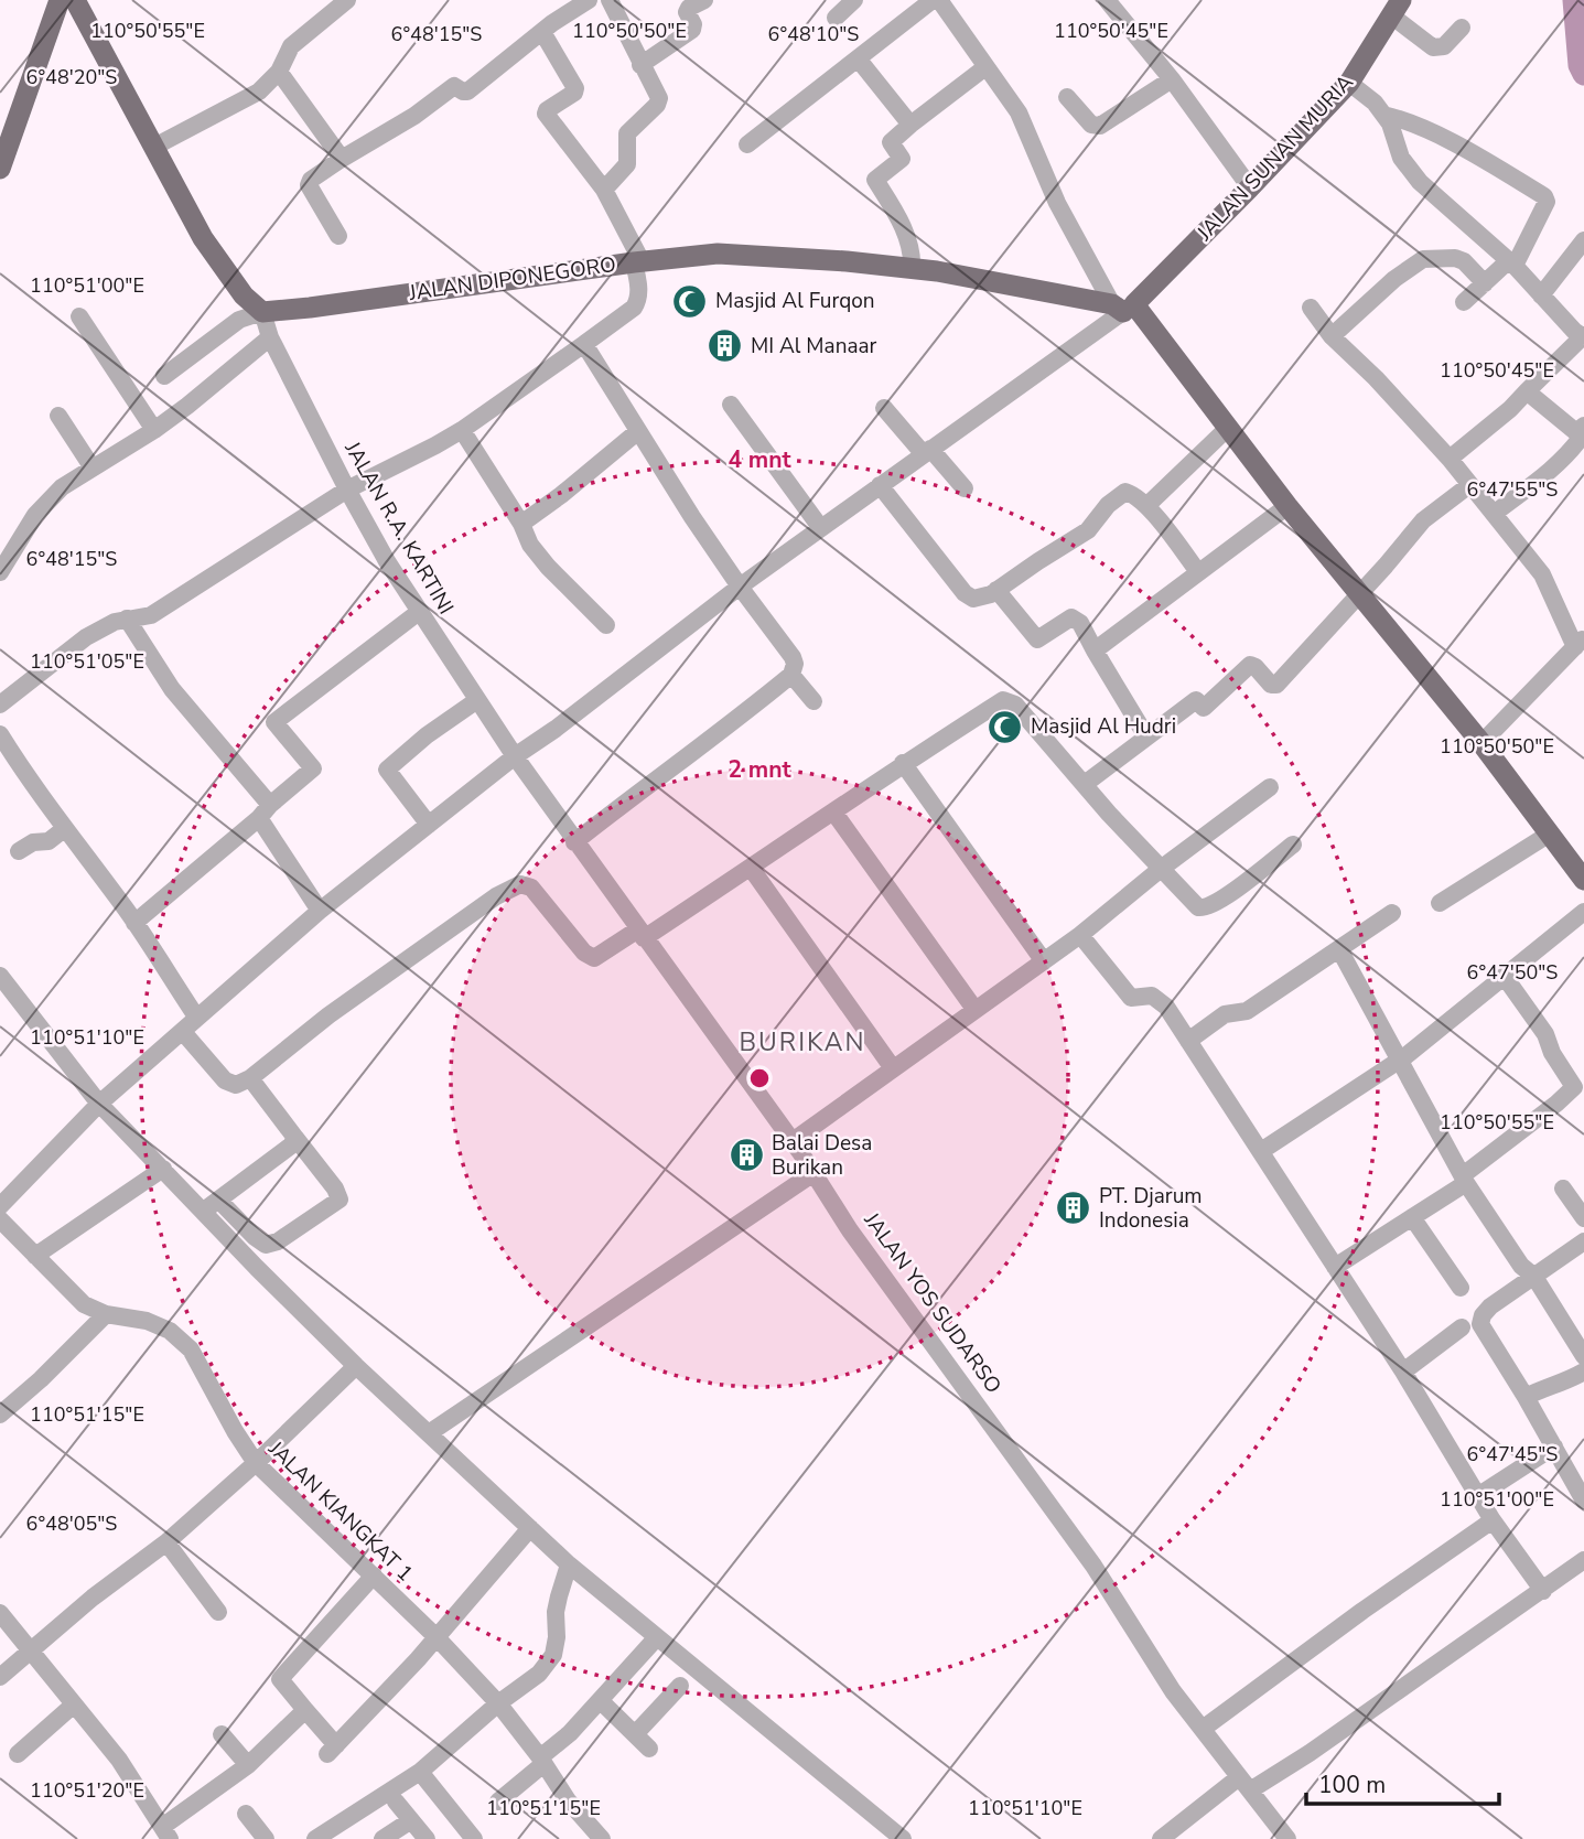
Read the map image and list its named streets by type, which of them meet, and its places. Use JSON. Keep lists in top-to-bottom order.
{
  "streets": {
    "main road": ["JALAN SUNAN MURIA", "JALAN DIPONEGORO"],
    "street": ["JALAN R.A. KARTINI", "JALAN YOS SUDARSO", "JALAN KIANGKAT 1"]
  },
  "crossings": [
    ["JALAN SUNAN MURIA", "JALAN DIPONEGORO"],
    ["JALAN DIPONEGORO", "JALAN R.A. KARTINI"],
    ["JALAN R.A. KARTINI", "JALAN YOS SUDARSO"]
  ],
  "districts": ["BURIKAN"],
  "places": {
    "mosque": ["Masjid Al Furqon", "Masjid Al Hudri"],
    "building": ["MI Al Manaar", "Balai Desa Burikan", "PT. Djarum Indonesia"]
  },
  "scale_bar": "100 m",
  "coordinates": [
    "110°50'55\"E",
    "110°50'50\"E",
    "110°50'45\"E",
    "6°48'10\"S",
    "6°48'15\"S",
    "6°48'20\"S",
    "110°51'00\"E",
    "6°47'55\"S",
    "110°51'05\"E",
    "6°47'50\"S",
    "110°51'10\"E",
    "110°51'15\"E",
    "6°47'45\"S",
    "6°48'05\"S",
    "110°51'20\"E"
  ],
  "rings": ["4 mnt", "2 mnt"]
}
